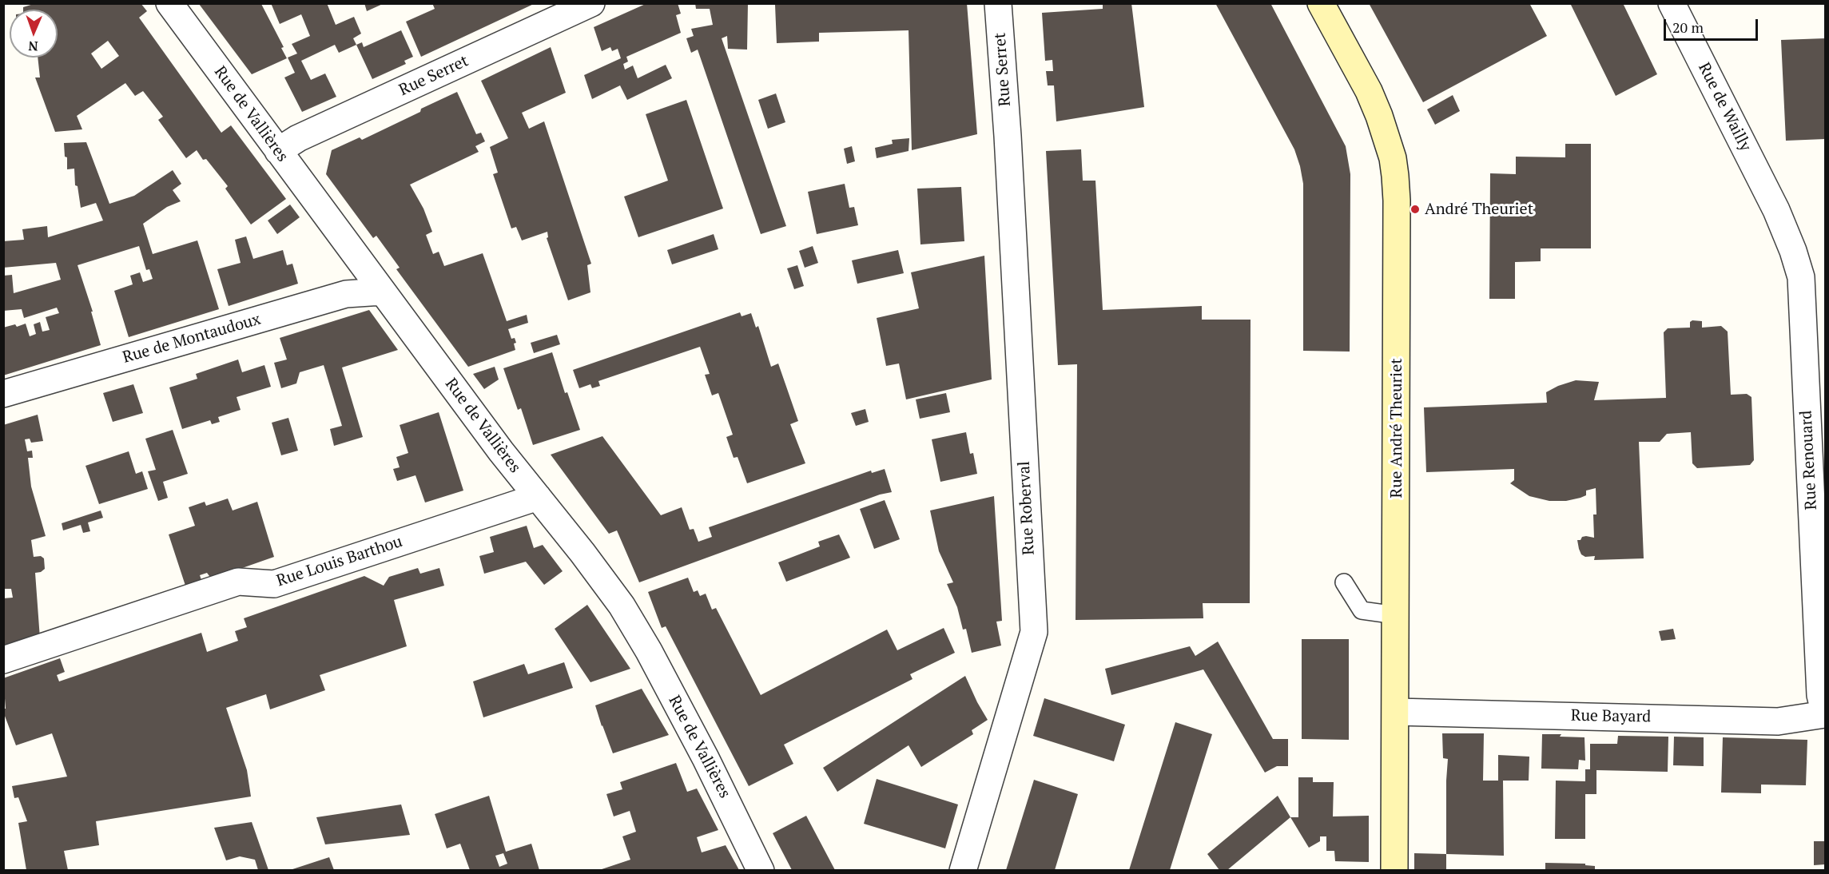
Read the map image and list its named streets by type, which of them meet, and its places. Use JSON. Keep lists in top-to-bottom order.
{
  "streets": {
    "street": [
      "Rue Serret",
      "Rue de Wailly",
      "Rue de Vallières",
      "Rue de Montaudoux",
      "Rue André Theuriet",
      "Rue Renouard",
      "Rue Roberval",
      "Rue Louis Barthou",
      "Rue Bayard"
    ]
  },
  "crossings": [
    ["Rue Serret", "Rue de Vallières"],
    ["Rue Serret", "Rue Roberval"],
    ["Rue de Wailly", "Rue Renouard"],
    ["Rue de Vallières", "Rue de Montaudoux"],
    ["Rue de Vallières", "Rue Louis Barthou"],
    ["Rue André Theuriet", "Rue Bayard"],
    ["Rue Renouard", "Rue Bayard"]
  ],
  "places": ["André Theuriet"],
  "scale_bar": "20 m",
  "north": "bottom"
}
